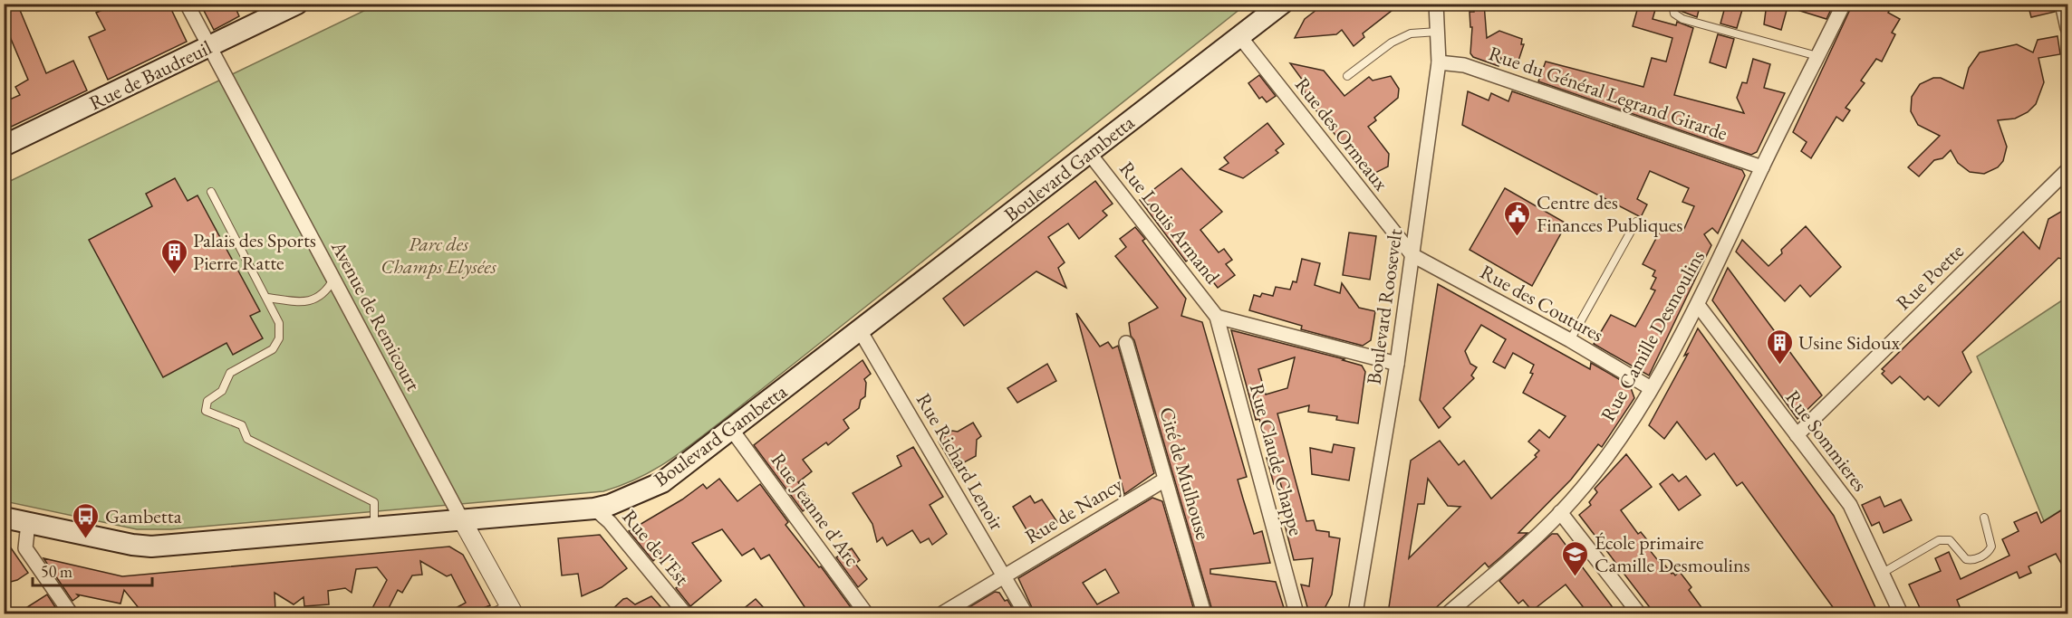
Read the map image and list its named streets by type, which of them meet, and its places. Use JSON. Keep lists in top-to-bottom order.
{
  "streets": {
    "main road": ["Rue de Baudreuil", "Boulevard Gambetta"],
    "street": [
      "Rue du Général Legrand Girarde",
      "Rue des Ormeaux",
      "Rue Louis Armand",
      "Rue Poette",
      "Rue des Coutures",
      "Boulevard Roosevelt",
      "Avenue de Remicourt",
      "Rue Camille Desmoulins",
      "Rue Sommieres",
      "Rue Claude Chappe",
      "Rue Richard Lenoir",
      "Cité de Mulhouse",
      "Rue Jeanne d'Arc",
      "Rue de Nancy",
      "Rue de l'Est"
    ]
  },
  "crossings": [
    ["Rue de Baudreuil", "Avenue de Remicourt"],
    ["Rue du Général Legrand Girarde", "Boulevard Roosevelt"],
    ["Rue du Général Legrand Girarde", "Rue Camille Desmoulins"],
    ["Rue des Ormeaux", "Boulevard Gambetta"],
    ["Rue des Ormeaux", "Rue des Coutures"],
    ["Rue des Ormeaux", "Boulevard Roosevelt"],
    ["Boulevard Gambetta", "Rue Louis Armand"],
    ["Boulevard Gambetta", "Avenue de Remicourt"],
    ["Boulevard Gambetta", "Rue Richard Lenoir"],
    ["Boulevard Gambetta", "Rue Jeanne d'Arc"],
    ["Boulevard Gambetta", "Rue de l'Est"],
    ["Rue Louis Armand", "Rue Claude Chappe"],
    ["Rue Poette", "Rue Sommieres"],
    ["Rue des Coutures", "Boulevard Roosevelt"],
    ["Rue des Coutures", "Rue Camille Desmoulins"],
    ["Rue Camille Desmoulins", "Rue Sommieres"],
    ["Rue Richard Lenoir", "Rue de Nancy"],
    ["Cité de Mulhouse", "Rue de Nancy"]
  ],
  "parks": ["Parc des Champs Elysées"],
  "places": {
    "public building": ["Centre des Finances Publiques"],
    "building": ["Palais des Sports Pierre Ratte", "Usine Sidoux"],
    "bus stop": ["Gambetta"],
    "school or university": ["École primaire Camille Desmoulins"]
  },
  "scale_bar": "50 m"
}
